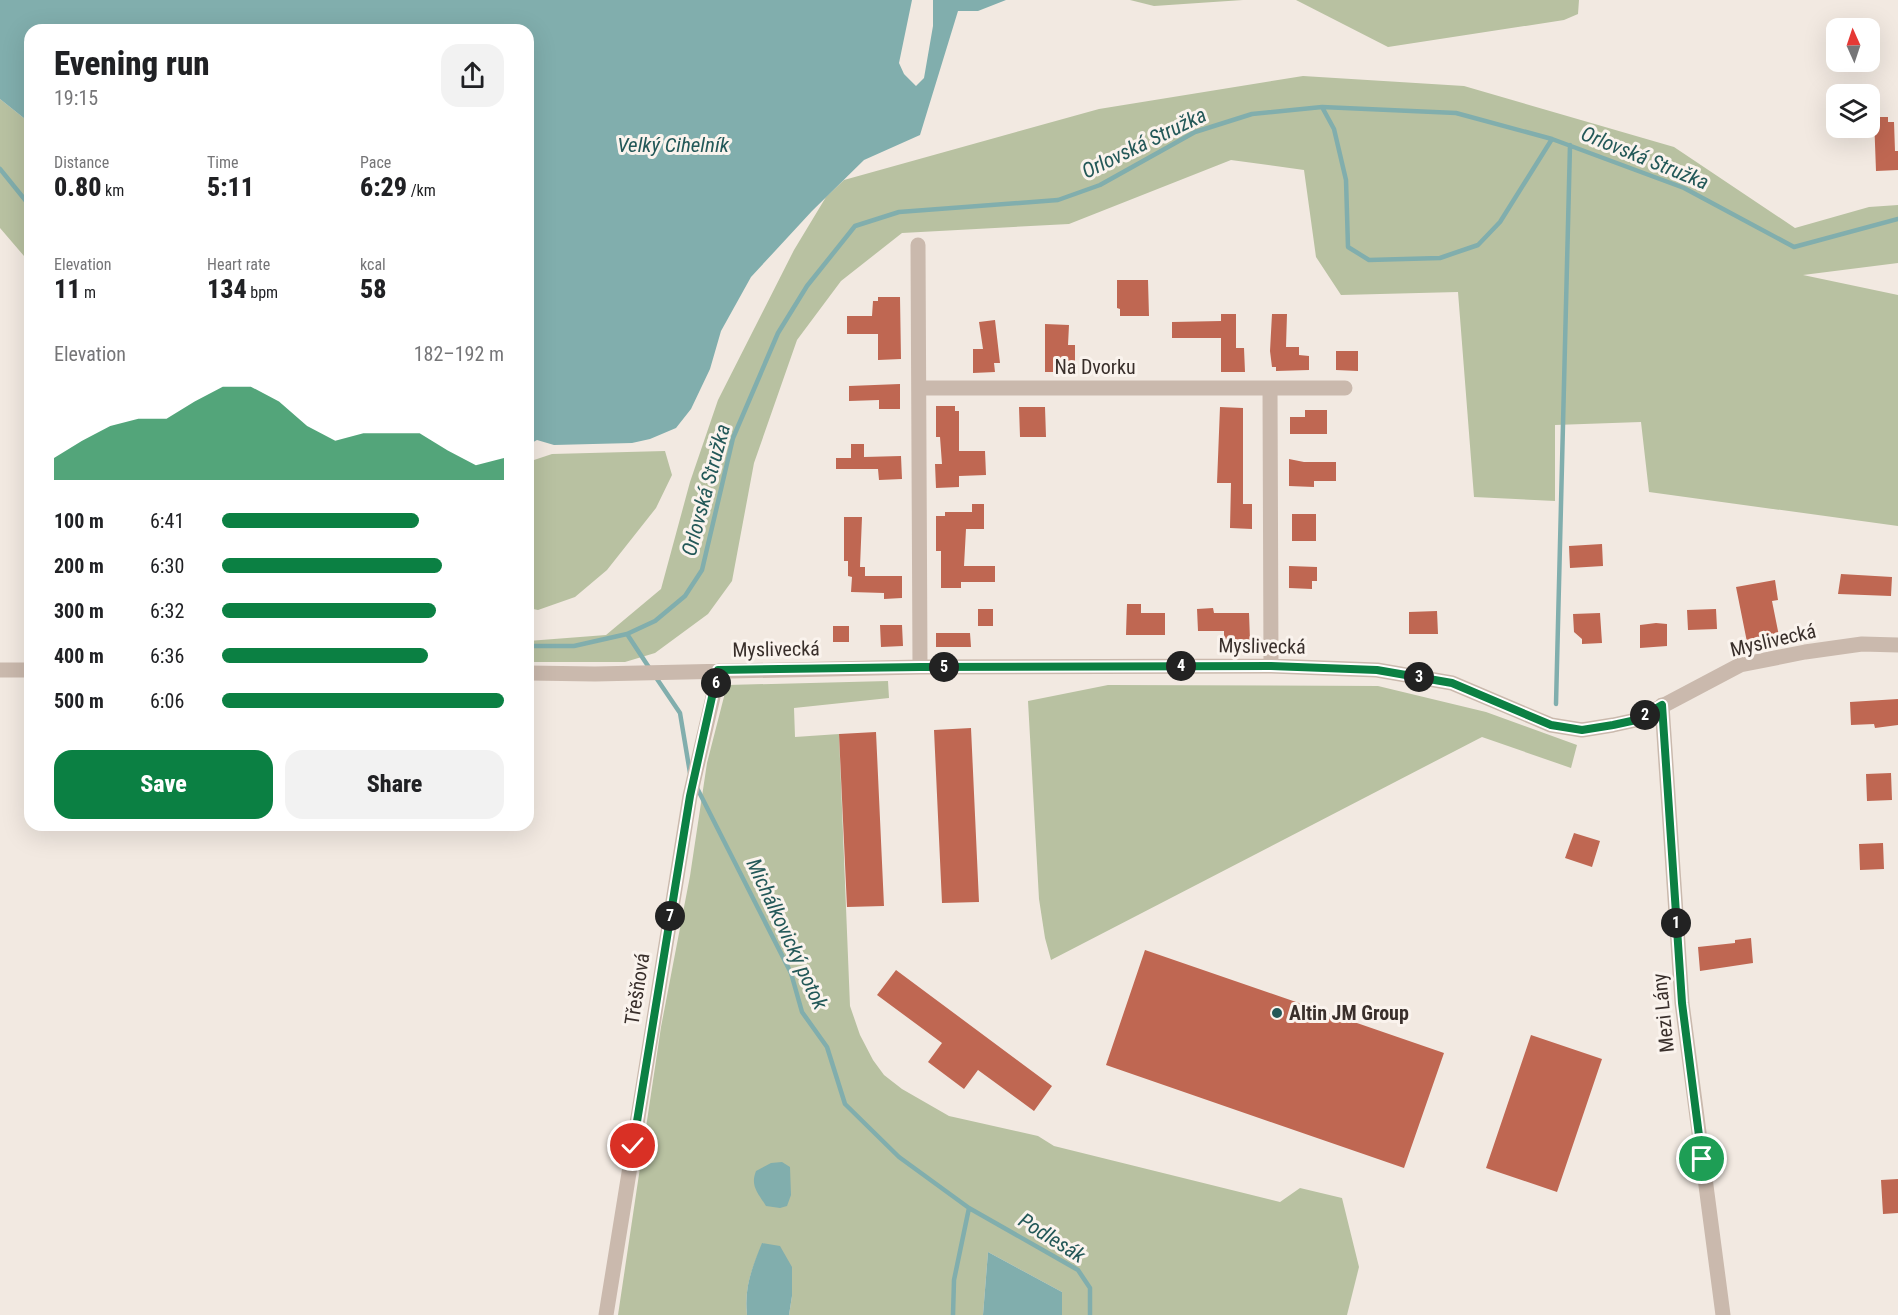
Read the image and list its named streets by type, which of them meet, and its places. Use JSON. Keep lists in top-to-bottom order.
{
  "streets": {
    "street": [
      "Na Dvorku",
      "Myslivecká",
      "Třešňová",
      "Mezi Lány"
    ]
  },
  "crossings": [
    ["Myslivecká", "Třešňová"],
    ["Myslivecká", "Mezi Lány"]
  ],
  "water": [
    "Orlovská Stružka",
    "Velký Cihelník",
    "Michálkovický potok",
    "Podlesák"
  ],
  "places": ["Altin JM Group"],
  "north": "top",
  "page": {
    "heading": ["Evening run", "19:15"],
    "stats": [
      ["Distance", "0.80 km"],
      ["Time", "5:11"],
      ["Pace", "6:29 /km"],
      ["Elevation", "11 m"],
      ["Heart rate", "134 bpm"],
      ["kcal", "58"]
    ],
    "chart": ["Elevation", "182–192 m"],
    "list": [
      {
        "name": "100 m",
        "note": "6:41"
      },
      {
        "name": "200 m",
        "note": "6:30"
      },
      {
        "name": "300 m",
        "note": "6:32"
      },
      {
        "name": "400 m",
        "note": "6:36"
      },
      {
        "name": "500 m",
        "note": "6:06"
      }
    ],
    "pins": [
      "4",
      "5",
      "3",
      "6",
      "2",
      "7",
      "1"
    ],
    "buttons": ["Save", "Share"]
  }
}
